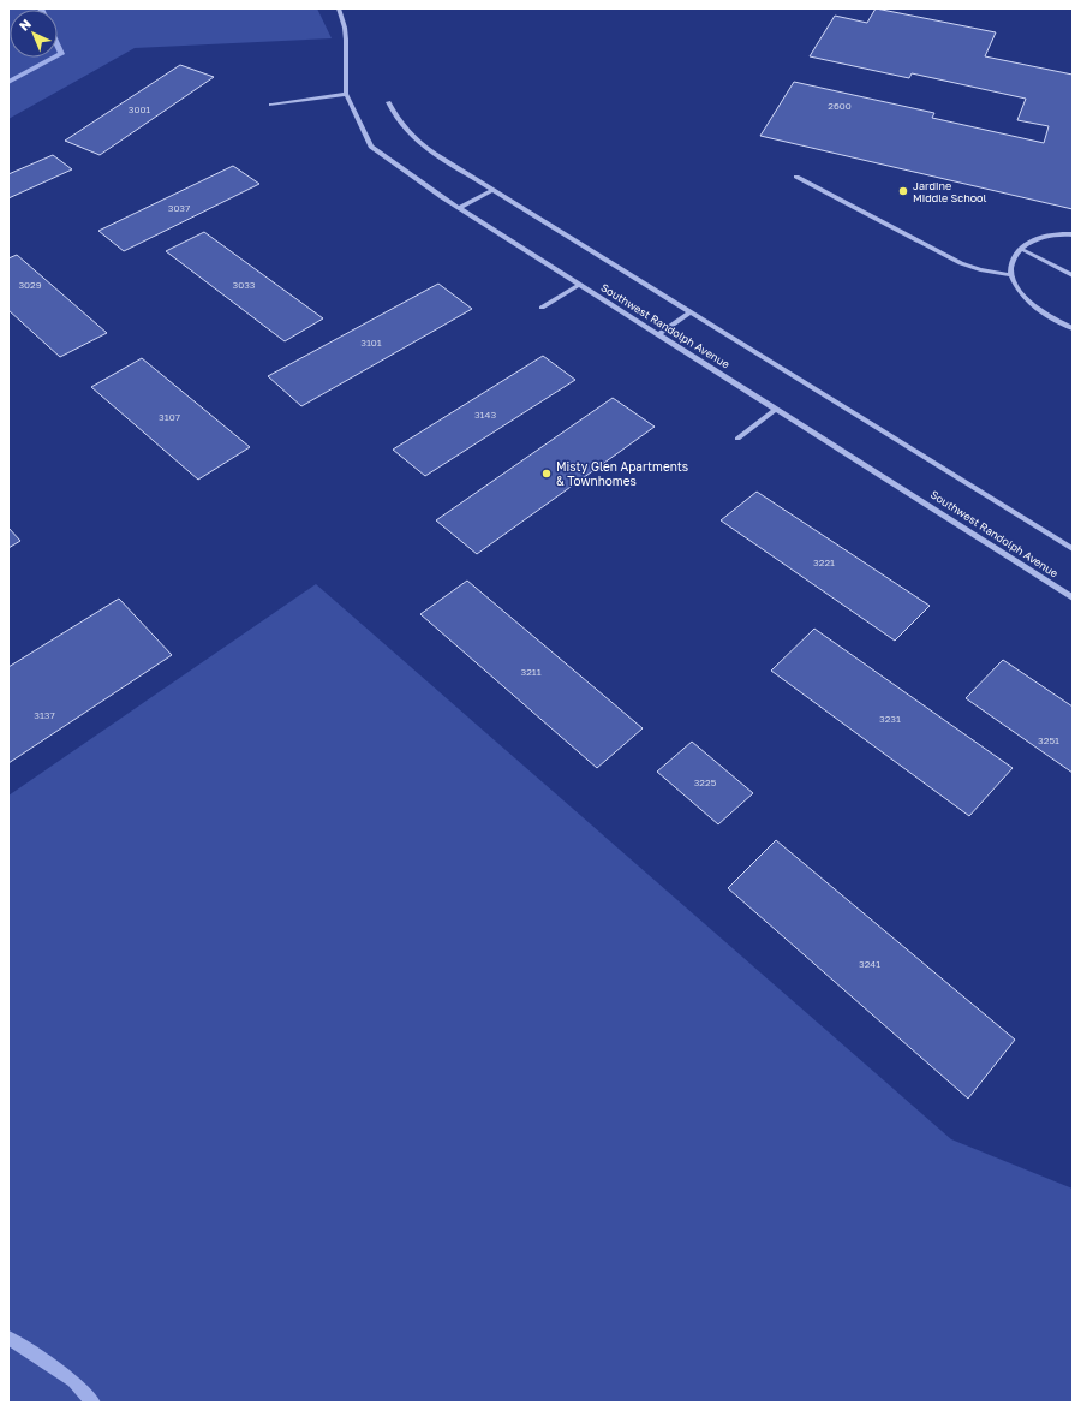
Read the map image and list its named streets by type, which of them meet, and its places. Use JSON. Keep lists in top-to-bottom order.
{
  "streets": {
    "street": ["Southwest Randolph Avenue"]
  },
  "places": ["Jardine Middle School", "Misty Glen Apartments & Townhomes"],
  "house_numbers": [
    "2600",
    "3001",
    "3037",
    "3029",
    "3033",
    "3101",
    "3143",
    "3107",
    "3221",
    "3211",
    "3137",
    "3231",
    "3251",
    "3225",
    "3241"
  ],
  "north": "top left"
}
